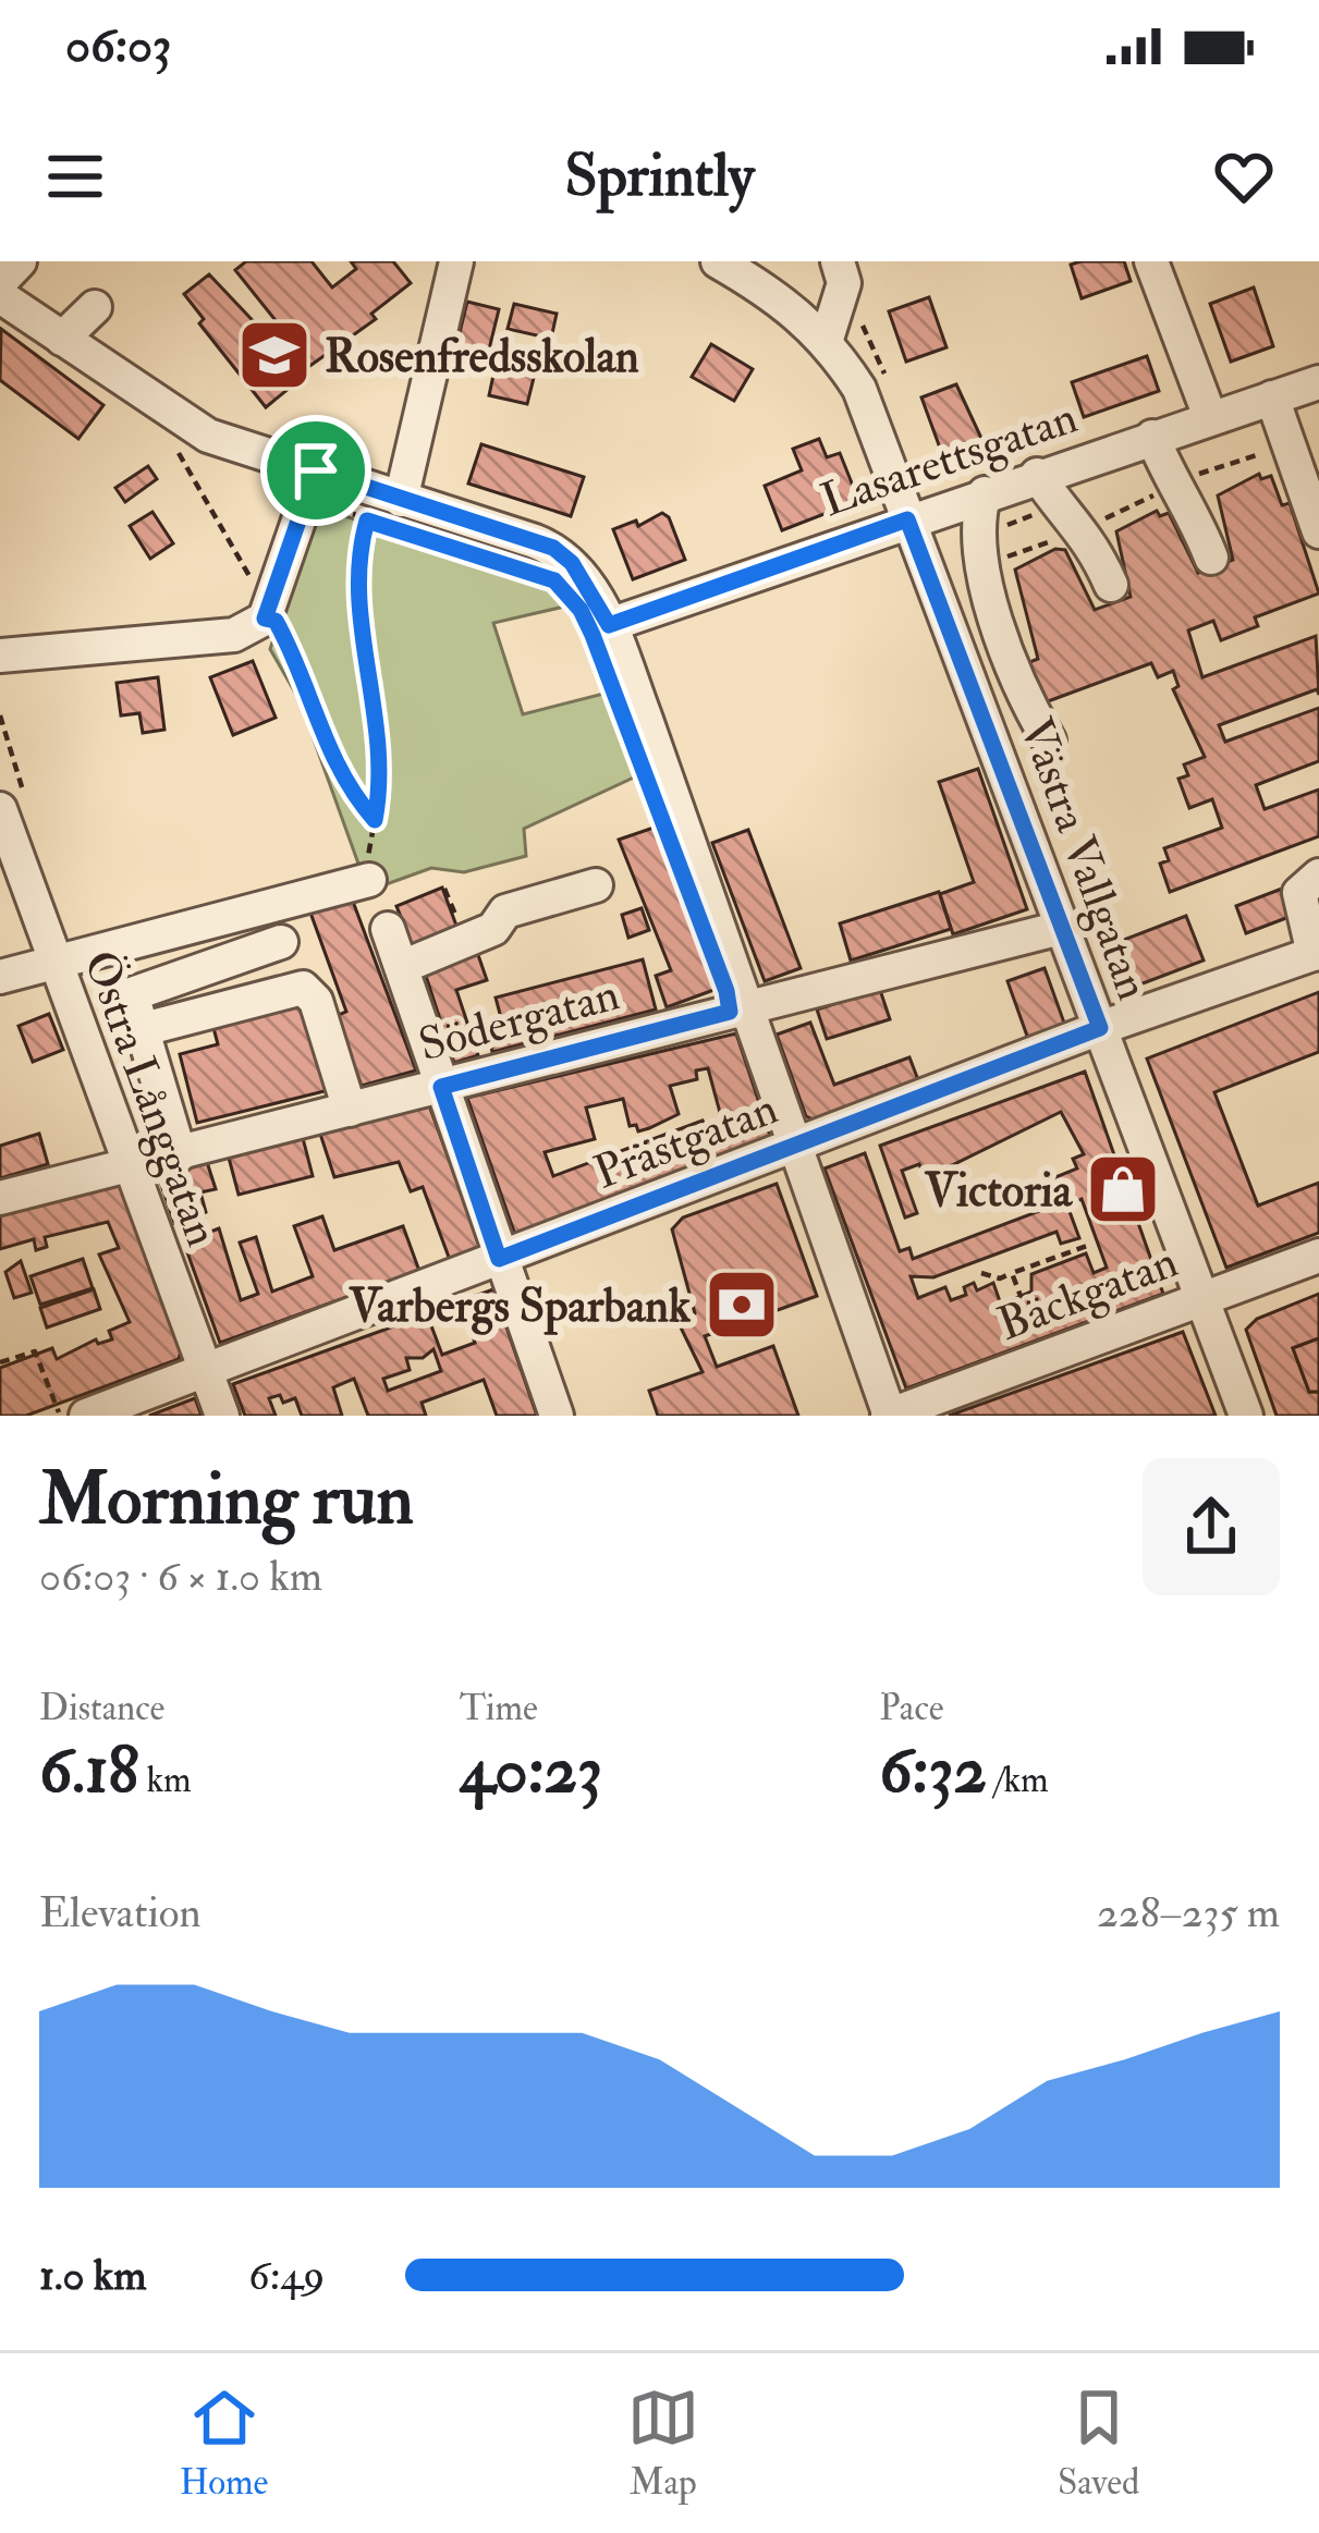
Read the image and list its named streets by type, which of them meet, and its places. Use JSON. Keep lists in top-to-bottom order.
{
  "streets": {
    "street": [
      "Lasarettsgatan",
      "Västra Vallgatan",
      "Södergatan",
      "Östra Långgatan",
      "Prästgatan",
      "Bäckgatan"
    ]
  },
  "crossings": [
    ["Lasarettsgatan", "Västra Vallgatan"],
    ["Västra Vallgatan", "Södergatan"],
    ["Västra Vallgatan", "Prästgatan"],
    ["Västra Vallgatan", "Bäckgatan"],
    ["Södergatan", "Östra Långgatan"],
    ["Östra Långgatan", "Prästgatan"]
  ],
  "places": {
    "school or university": ["Rosenfredsskolan"],
    "shop": ["Victoria"],
    "bank": ["Varbergs Sparbank"]
  },
  "page": {
    "status": "06:03",
    "header": "Sprintly",
    "heading": ["Morning run", "06:03 · 6 × 1.0 km"],
    "stats": [
      ["Distance", "6.18 km"],
      ["Time", "40:23"],
      ["Pace", "6:32 /km"]
    ],
    "chart": ["Elevation", "228–235 m"],
    "list": [
      {
        "name": "1.0 km",
        "note": "6:49"
      }
    ],
    "tabs": ["Home", "Map", "Saved"]
  }
}
